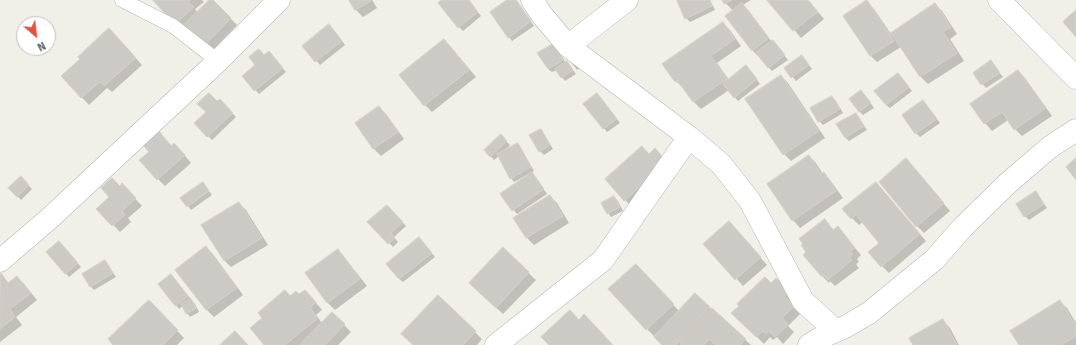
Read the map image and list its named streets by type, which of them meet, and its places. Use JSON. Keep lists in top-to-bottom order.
{
  "north": "bottom right"
}
